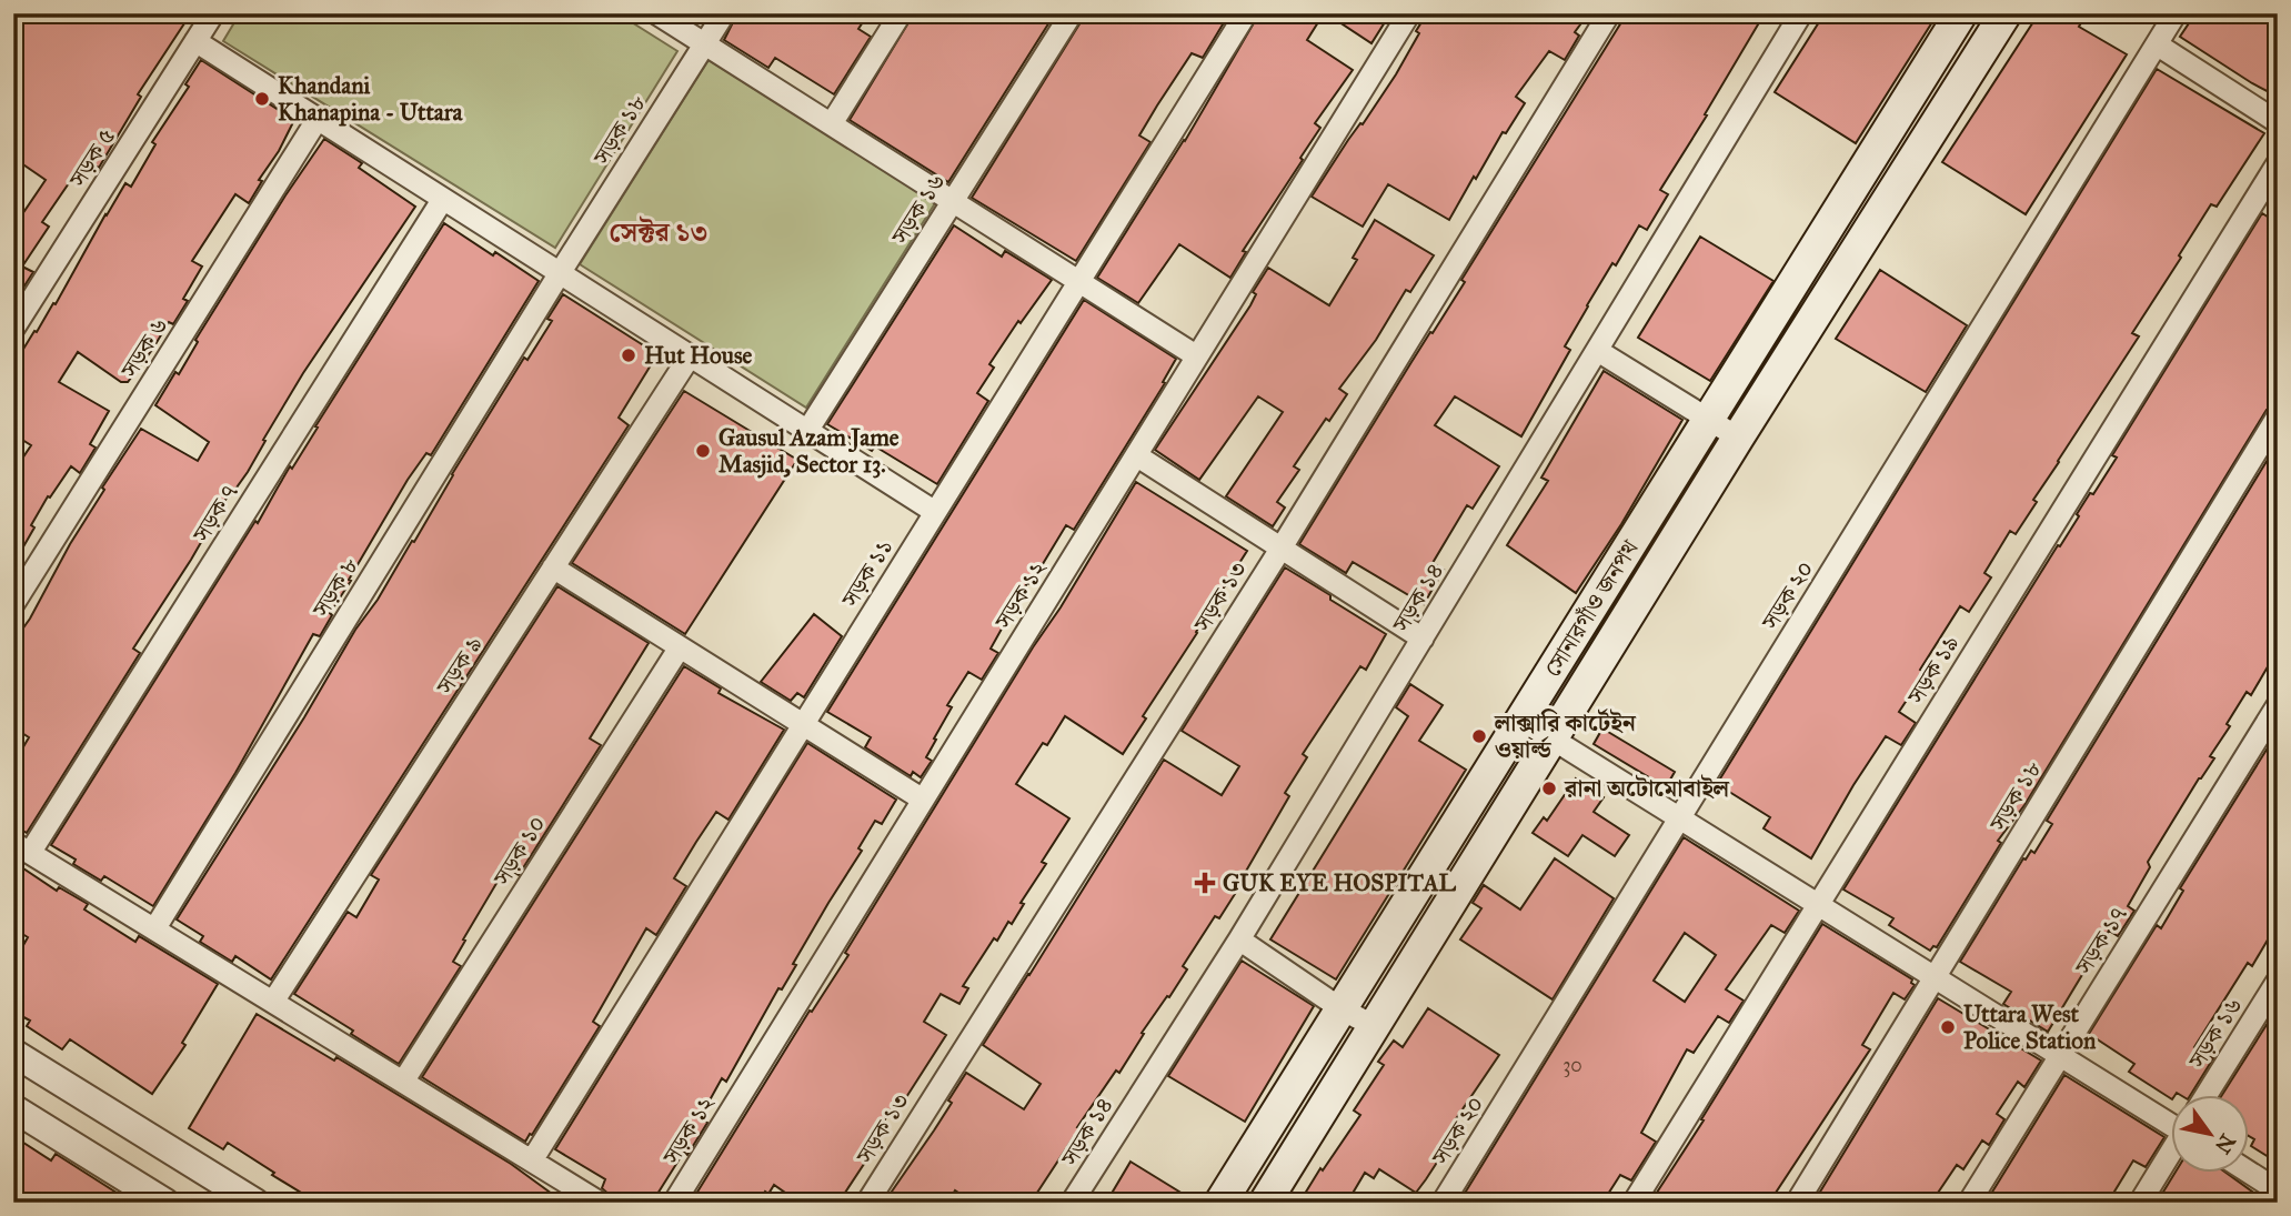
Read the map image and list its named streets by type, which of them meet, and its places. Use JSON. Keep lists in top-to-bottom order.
{
  "streets": {
    "main road": ["সোনারগাঁও জনপথ"],
    "street": [
      "সড়ক ১৮",
      "সড়ক ৫",
      "সড়ক ১৬",
      "সড়ক ৬",
      "সড়ক ৭",
      "সড়ক ১১",
      "সড়ক ৮",
      "সড়ক ১২",
      "সড়ক ২০",
      "সড়ক ১৩",
      "সড়ক ১৪",
      "সড়ক ৯",
      "সড়ক ১৯",
      "সড়ক ১০",
      "সড়ক ১৭"
    ]
  },
  "crossings": [
    ["সড়ক ১৮", "সড়ক ৮"]
  ],
  "districts": ["সেক্টর ১৩"],
  "places": {
    "other": [
      "Khandani Khanapina - Uttara",
      "Hut House",
      "Gausul Azam Jame Masjid, Sector 13.",
      "লাক্সারি কার্টেইন ওয়ার্ল্ড",
      "রানা অটোমোবাইল",
      "Uttara West Police Station"
    ],
    "health": ["GUK EYE HOSPITAL"]
  },
  "house_numbers": ["30"],
  "north": "bottom right"
}
